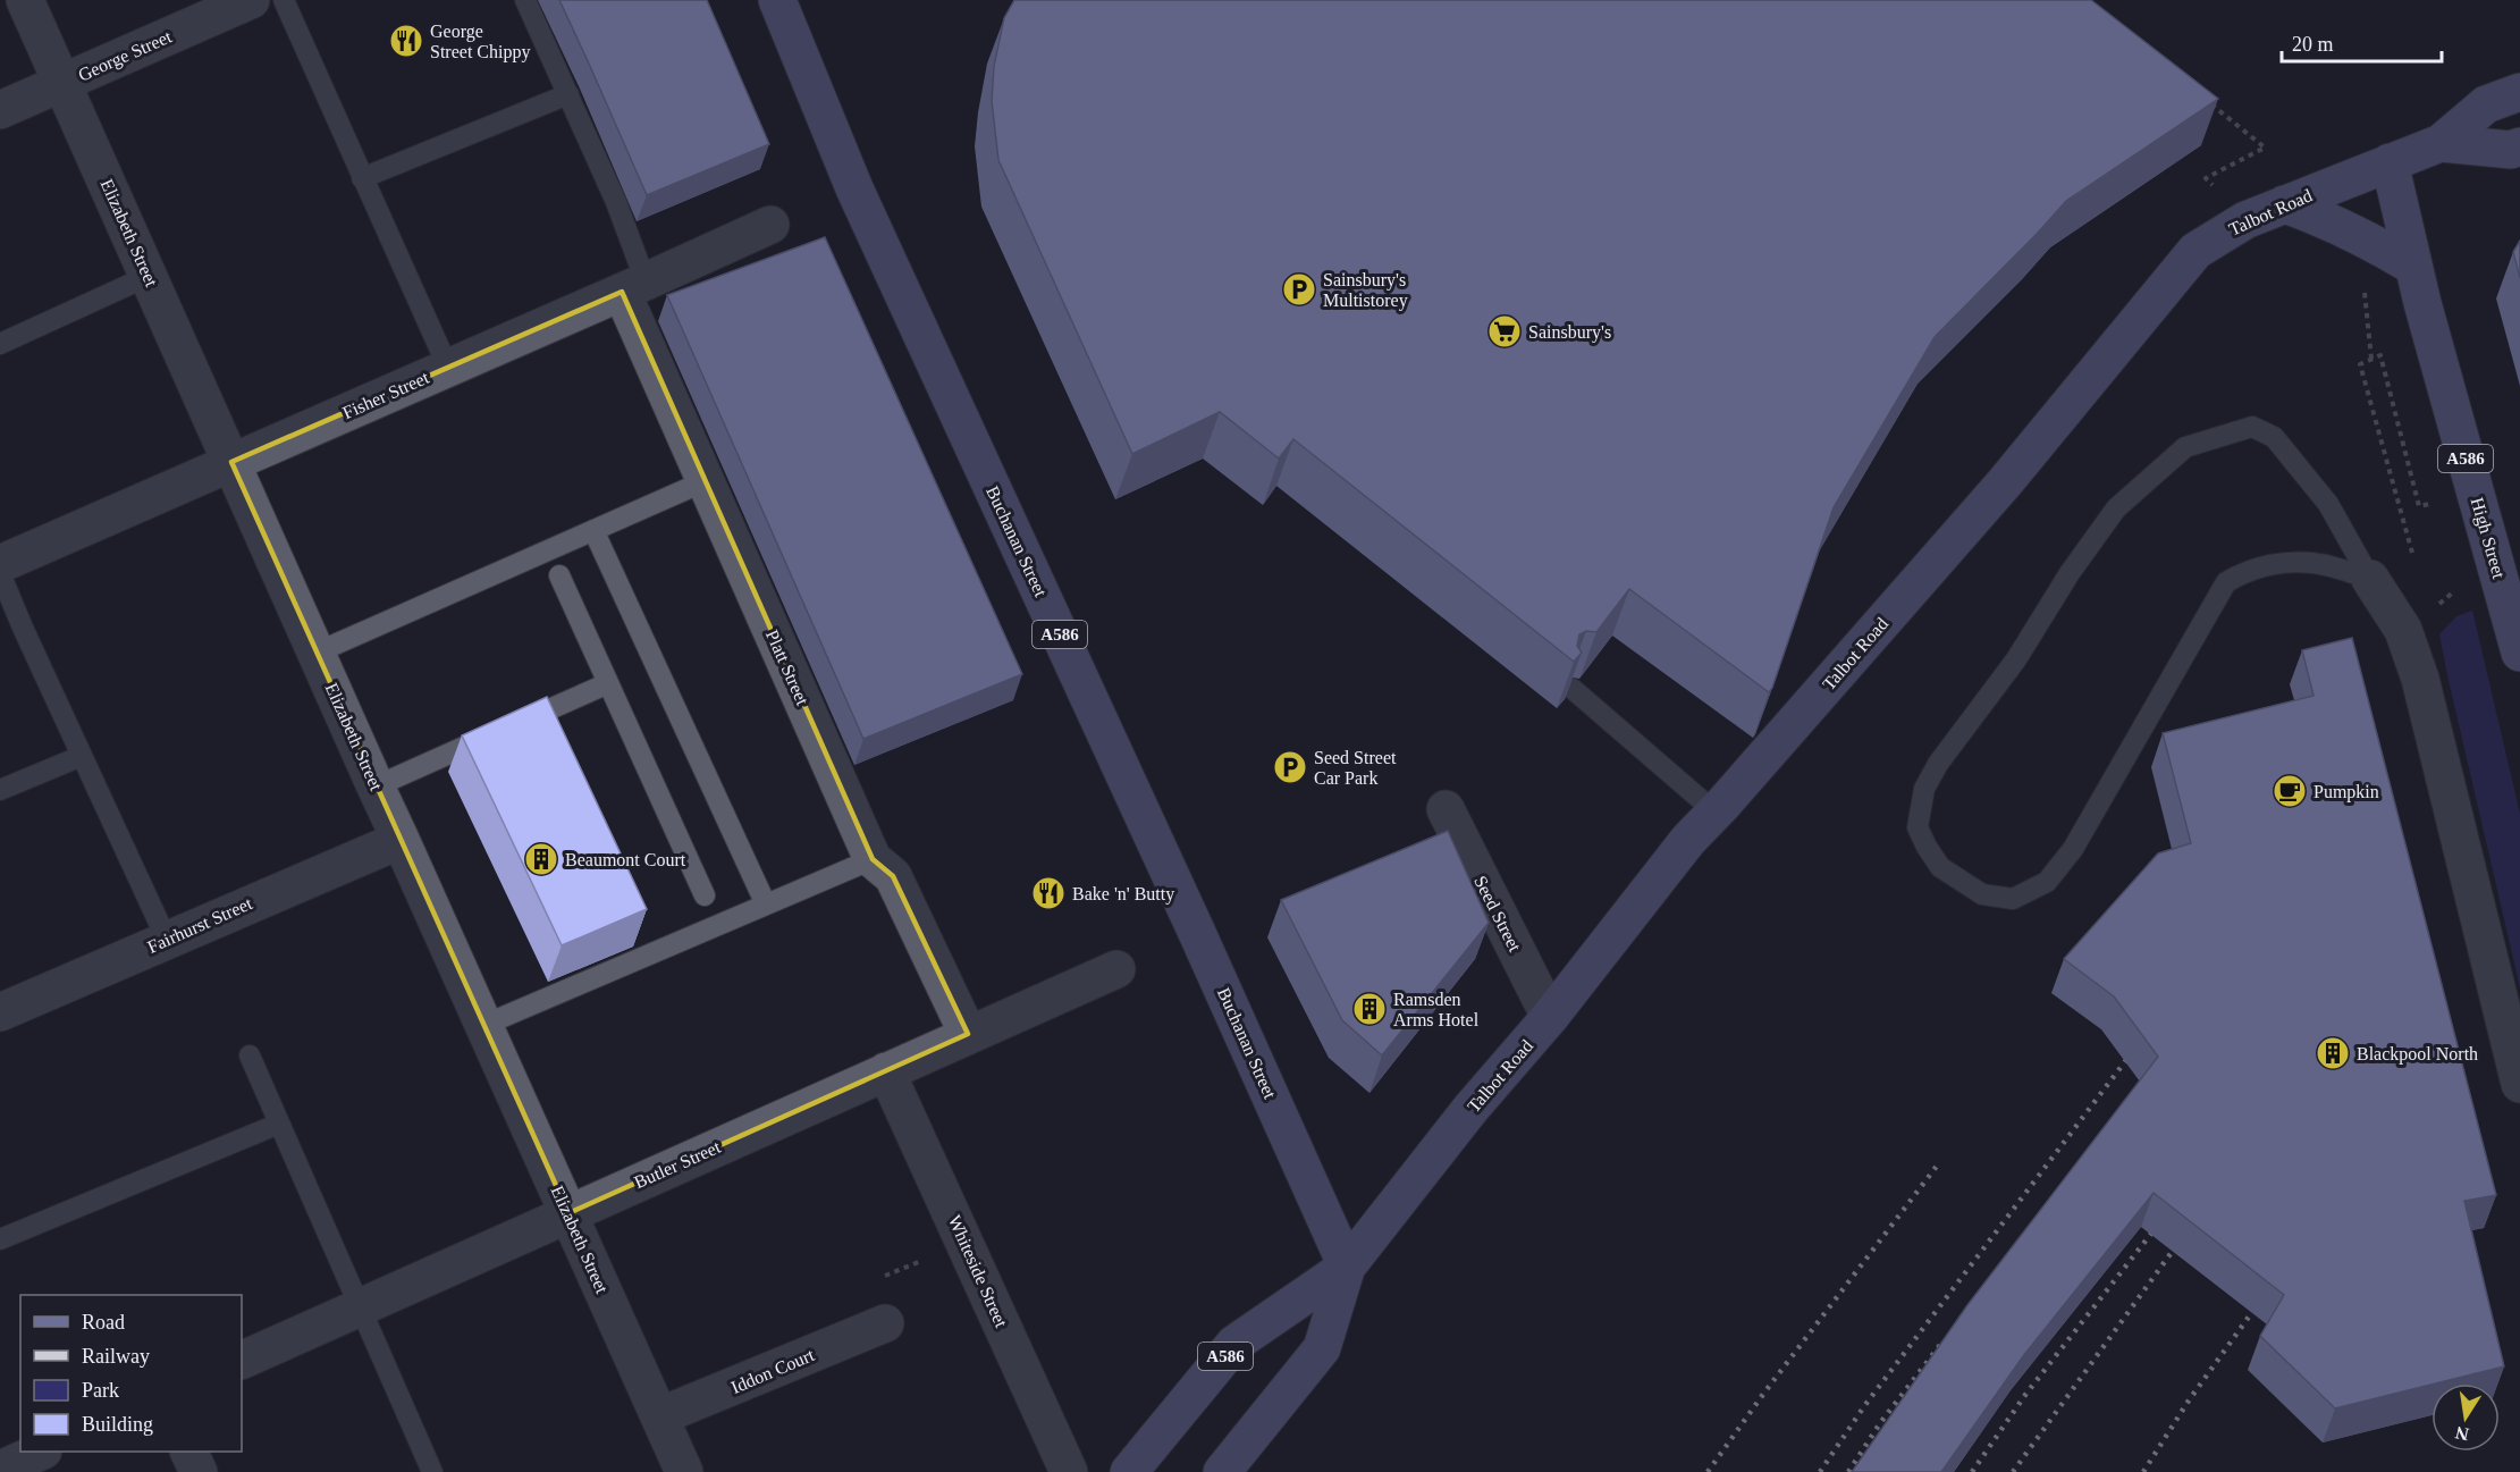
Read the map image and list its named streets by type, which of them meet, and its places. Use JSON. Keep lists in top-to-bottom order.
{
  "streets": {
    "main road": [
      "Talbot Road",
      "A586",
      "High Street",
      "Buchanan Street"
    ],
    "street": [
      "George Street",
      "Elizabeth Street",
      "Fisher Street",
      "Platt Street",
      "Seed Street",
      "Fairhurst Street",
      "Butler Street",
      "Whiteside Street",
      "Iddon Court"
    ]
  },
  "crossings": [
    ["George Street", "Elizabeth Street"],
    ["Talbot Road", "High Street"],
    ["Talbot Road", "Buchanan Street"],
    ["Talbot Road", "Seed Street"],
    ["Elizabeth Street", "Fisher Street"],
    ["Elizabeth Street", "Fairhurst Street"],
    ["Elizabeth Street", "Butler Street"],
    ["Elizabeth Street", "Iddon Court"],
    ["Fisher Street", "Platt Street"],
    ["Platt Street", "Butler Street"],
    ["Butler Street", "Whiteside Street"]
  ],
  "places": {
    "restaurant": ["George Street Chippy", "Bake 'n' Butty"],
    "parking": ["Sainsbury's Multistorey", "Seed Street Car Park"],
    "supermarket": ["Sainsbury's"],
    "cafe": ["Pumpkin"],
    "building": ["Beaumont Court", "Ramsden Arms Hotel", "Blackpool North"]
  },
  "legend": [
    "Road",
    "Railway",
    "Park",
    "Building"
  ],
  "scale_bar": "20 m",
  "north": "bottom"
}
